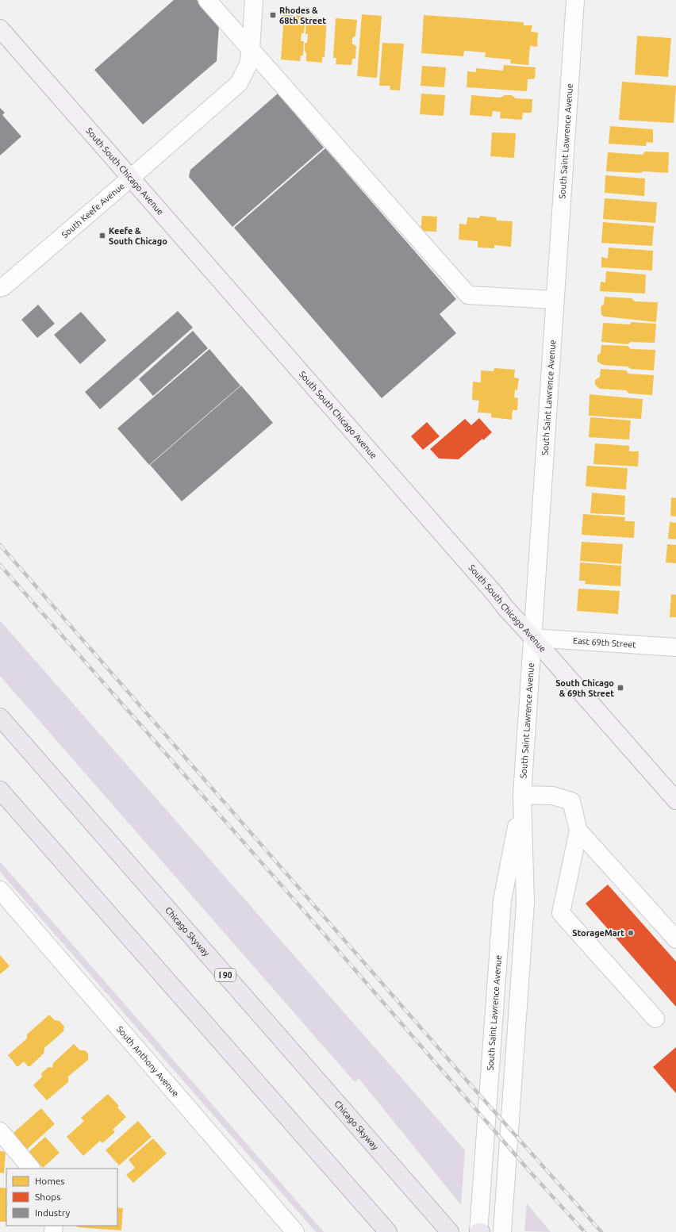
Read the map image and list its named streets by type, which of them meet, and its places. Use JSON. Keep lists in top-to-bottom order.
{
  "streets": {
    "highway": ["Chicago Skyway", "I 90"],
    "main road": ["South South Chicago Avenue"],
    "street": [
      "South Saint Lawrence Avenue",
      "South Keefe Avenue",
      "East 69th Street",
      "South Anthony Avenue"
    ]
  },
  "crossings": [
    ["South Saint Lawrence Avenue", "South South Chicago Avenue"],
    ["South Saint Lawrence Avenue", "East 69th Street"],
    ["South South Chicago Avenue", "South Keefe Avenue"],
    ["South South Chicago Avenue", "East 69th Street"]
  ],
  "places": {
    "transit": ["Rhodes & 68th Street", "Keefe & South Chicago", "South Chicago & 69th Street"],
    "other": ["StorageMart"]
  },
  "legend": ["Homes", "Shops", "Industry"]
}
